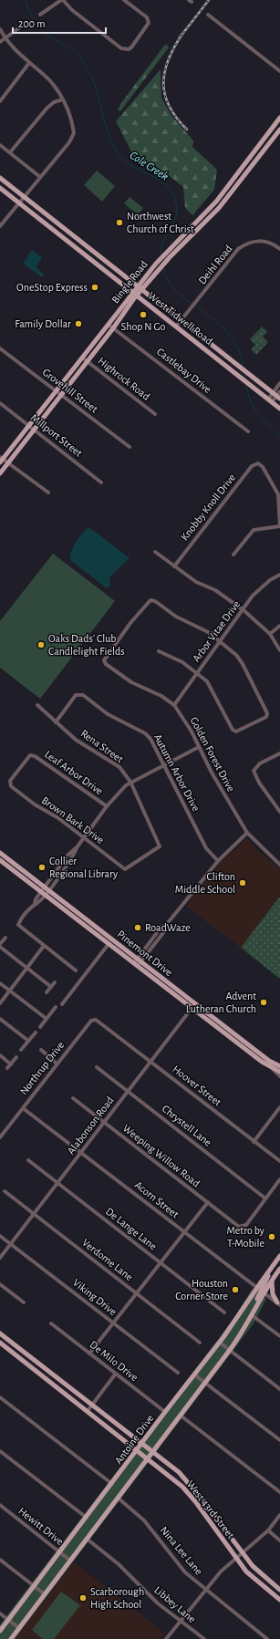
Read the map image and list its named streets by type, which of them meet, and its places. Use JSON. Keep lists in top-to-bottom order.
{
  "streets": {
    "main road": [
      "Bingle Road",
      "West Tidwell Road",
      "Pinemont Drive",
      "Antoine Drive",
      "West 43rd Street"
    ],
    "street": [
      "Deihl Road",
      "Castlebay Drive",
      "Highrock Road",
      "Grovehill Street",
      "Millport Street",
      "Knobby Knoll Drive",
      "Arbor Vitae Drive",
      "Rena Street",
      "Golden Forest Drive",
      "Leaf Arbor Drive",
      "Autumn Arbor Drive",
      "Brown Bark Drive",
      "Northrup Drive",
      "Hoover Street",
      "Alabonson Road",
      "Chrystell Lane",
      "Weeping Willow Road",
      "Acorn Street",
      "De Lange Lane",
      "Verdome Lane",
      "Viking Drive",
      "De Milo Drive",
      "Hewitt Drive",
      "Nina Lee Lane",
      "Libbey Lane"
    ]
  },
  "crossings": [
    ["Deihl Road", "West Tidwell Road"],
    ["Bingle Road", "West Tidwell Road"],
    ["Bingle Road", "Castlebay Drive"],
    ["Bingle Road", "Highrock Road"],
    ["Bingle Road", "Grovehill Street"],
    ["Bingle Road", "Millport Street"],
    ["Arbor Vitae Drive", "Golden Forest Drive"],
    ["Rena Street", "Autumn Arbor Drive"],
    ["Rena Street", "Brown Bark Drive"],
    ["Leaf Arbor Drive", "Brown Bark Drive"],
    ["Pinemont Drive", "Alabonson Road"],
    ["Northrup Drive", "Hoover Street"],
    ["Northrup Drive", "Acorn Street"],
    ["Hoover Street", "Alabonson Road"],
    ["Alabonson Road", "Chrystell Lane"],
    ["Alabonson Road", "Weeping Willow Road"],
    ["Alabonson Road", "Acorn Street"],
    ["Alabonson Road", "De Lange Lane"],
    ["Alabonson Road", "Verdome Lane"],
    ["Alabonson Road", "Viking Drive"],
    ["Chrystell Lane", "Weeping Willow Road"],
    ["Acorn Street", "Antoine Drive"],
    ["De Milo Drive", "Antoine Drive"],
    ["Antoine Drive", "West 43rd Street"],
    ["Antoine Drive", "Hewitt Drive"],
    ["Antoine Drive", "Nina Lee Lane"],
    ["Antoine Drive", "Libbey Lane"]
  ],
  "water": ["Cole Creek"],
  "places": [
    "Northwest Church of Christ",
    "OneStop Express",
    "Shop N Go",
    "Family Dollar",
    "Oaks Dads' Club Candlelight Fields",
    "Collier Regional Library",
    "Clifton Middle School",
    "RoadWaze",
    "Advent Lutheran Church",
    "Metro by T-Mobile",
    "Houston Corner Store",
    "Scarborough High School"
  ],
  "scale_bar": "200 m"
}
